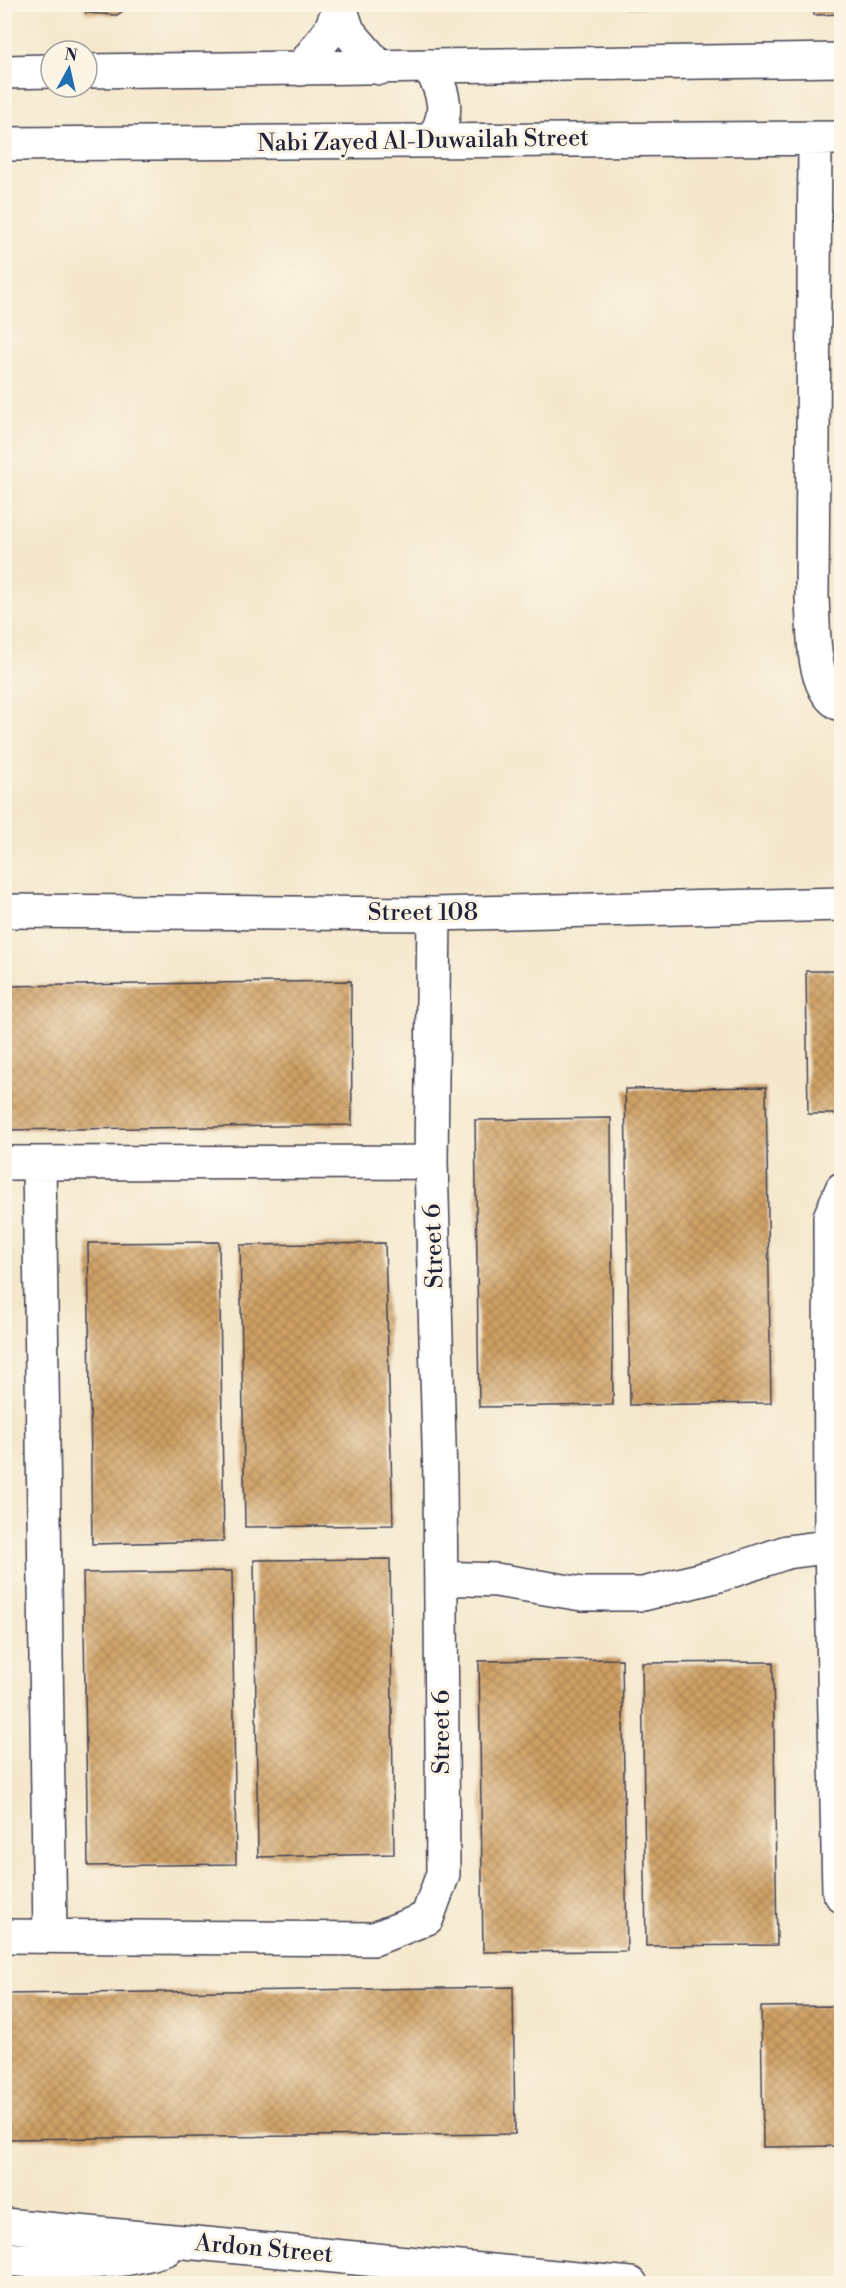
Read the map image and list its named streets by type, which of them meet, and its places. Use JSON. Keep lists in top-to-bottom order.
{
  "streets": {
    "street": [
      "Nabi Zayed Al-Duwailah Street",
      "Street 108",
      "Street 6",
      "Ardon Street"
    ]
  },
  "crossings": [
    ["Street 108", "Street 6"]
  ],
  "north": "top"
}
